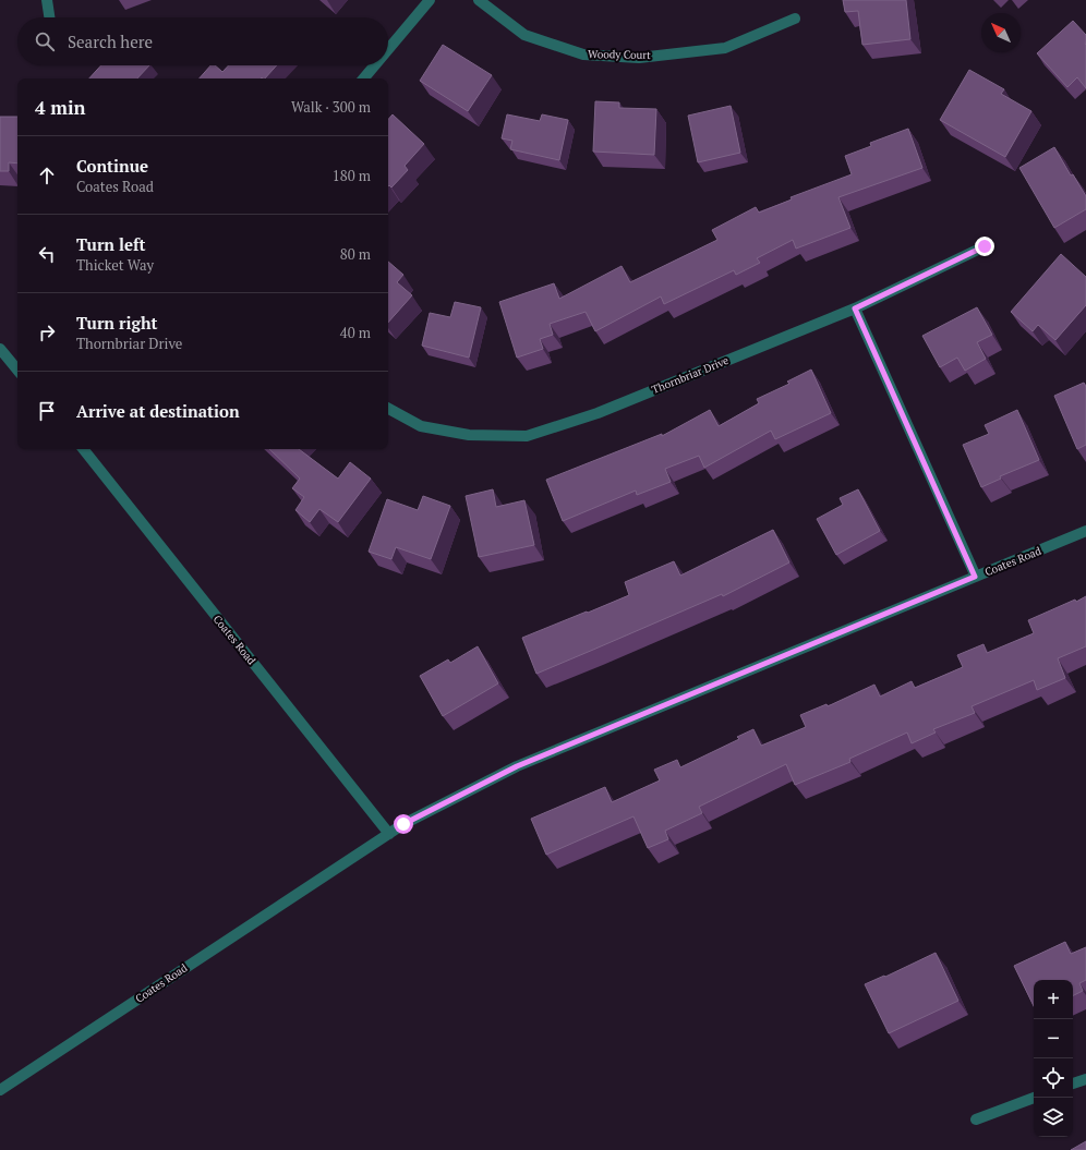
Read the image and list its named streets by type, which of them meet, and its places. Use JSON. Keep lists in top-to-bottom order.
{
  "streets": {
    "street": ["Woody Court", "Thornbriar Drive", "Coates Road"]
  },
  "north": "top left",
  "page": {
    "search": "Search here",
    "heading": ["4 min", "Walk · 300 m"],
    "list": [
      ["Continue", "Coates Road", "180 m"],
      ["Turn left", "Thicket Way", "80 m"],
      ["Turn right", "Thornbriar Drive", "40 m"],
      "Arrive at destination"
    ],
    "map_buttons": ["+", "−"]
  }
}
